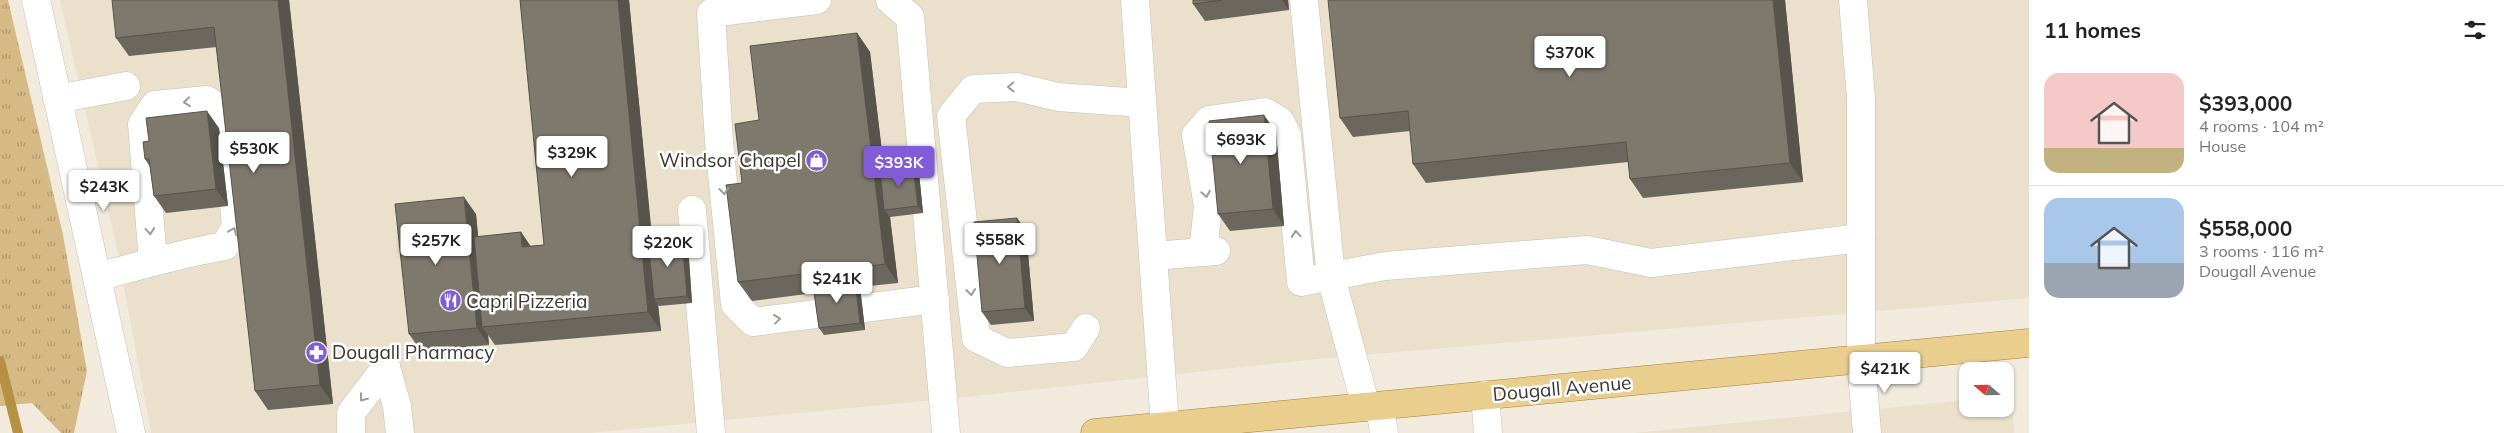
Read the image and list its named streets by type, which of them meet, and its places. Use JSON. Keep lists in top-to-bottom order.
{
  "streets": {
    "main road": ["Dougall Avenue"]
  },
  "places": {
    "shop": ["Windsor Chapel"],
    "restaurant": ["Capri Pizzeria"],
    "pharmacy": ["Dougall Pharmacy"]
  },
  "north": "left",
  "page": {
    "heading": "11 homes",
    "price": [
      "$370K",
      "$693K",
      "$530K",
      "$329K",
      "$393K",
      "$243K",
      "$558K",
      "$257K",
      "$220K",
      "$241K",
      "$421K"
    ],
    "list": [
      {
        "name": "$393,000",
        "note": "4 rooms · 104 m² · House"
      },
      {
        "name": "$558,000",
        "note": "3 rooms · 116 m² · Dougall Avenue"
      }
    ]
  }
}
